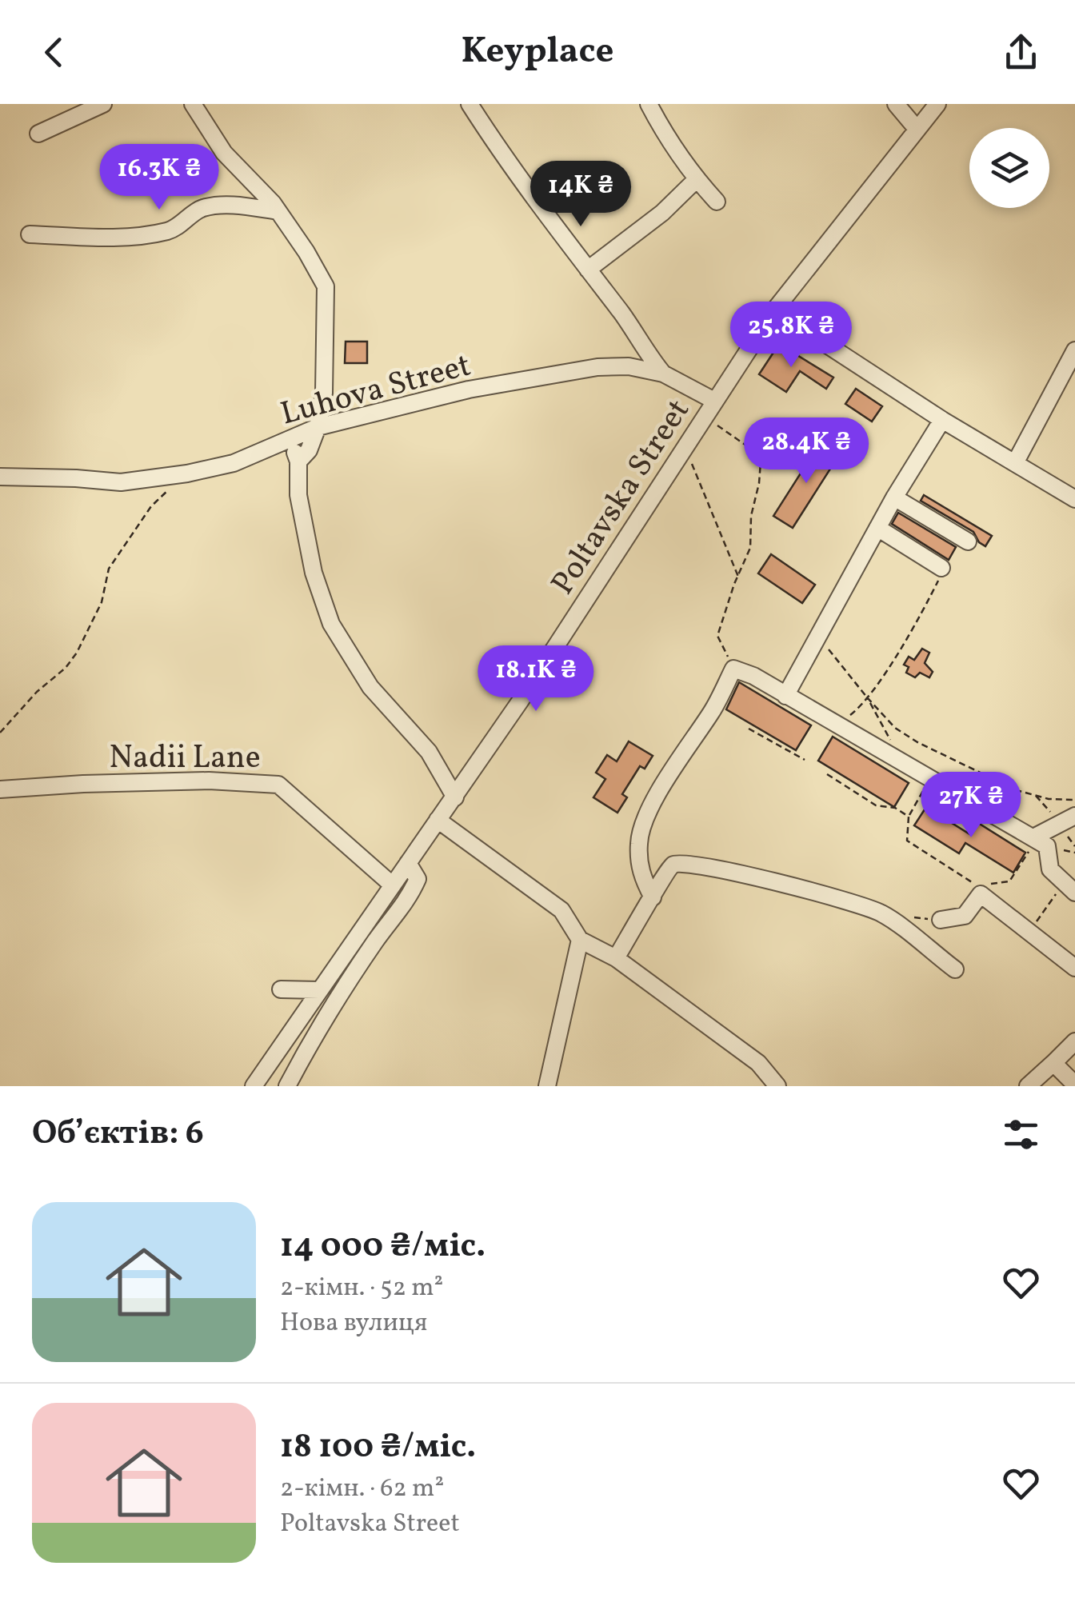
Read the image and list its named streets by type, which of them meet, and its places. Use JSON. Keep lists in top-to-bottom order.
{
  "streets": {
    "street": ["Luhova Street", "Poltavska Street", "Nadii Lane"]
  },
  "crossings": [
    ["Luhova Street", "Poltavska Street"],
    ["Poltavska Street", "Nadii Lane"]
  ],
  "page": {
    "header": "Keyplace",
    "price": [
      "16.3K ₴",
      "14K ₴",
      "25.8K ₴",
      "28.4K ₴",
      "18.1K ₴",
      "27K ₴"
    ],
    "heading": "Об’єктів: 6",
    "list": [
      {
        "name": "14 000 ₴/міс.",
        "note": "2-кімн. · 52 m² · Нова вулиця"
      },
      {
        "name": "18 100 ₴/міс.",
        "note": "2-кімн. · 62 m² · Poltavska Street"
      }
    ]
  }
}
